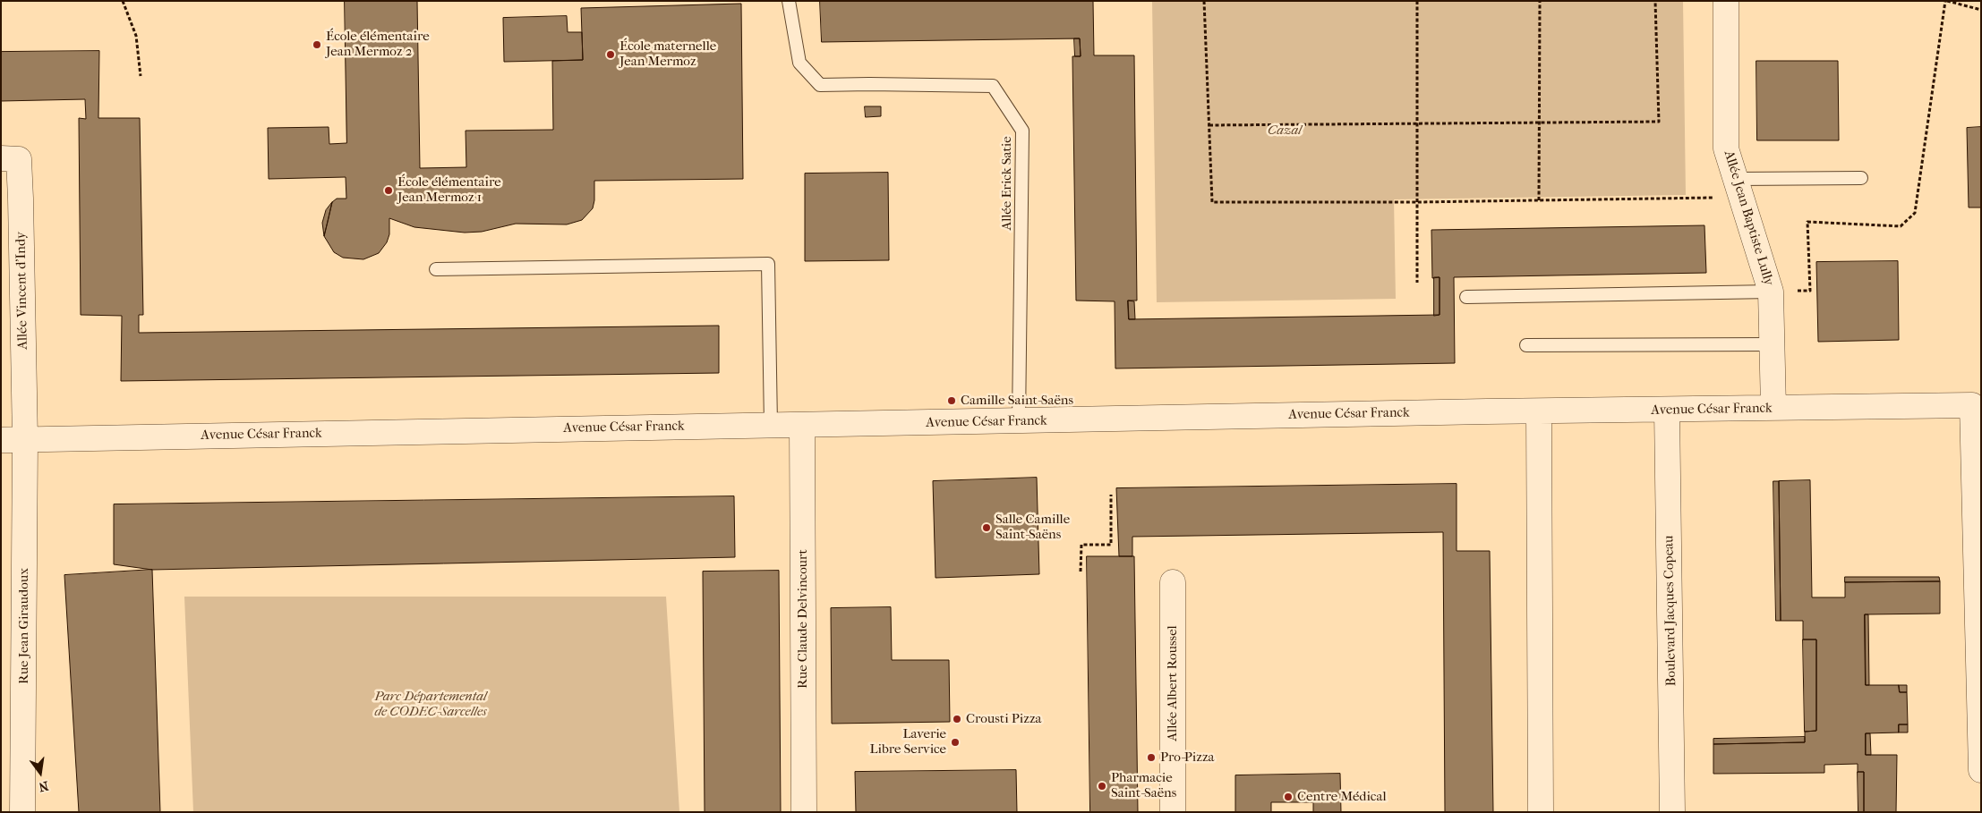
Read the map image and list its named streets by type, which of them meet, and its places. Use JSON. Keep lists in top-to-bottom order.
{
  "streets": {
    "street": [
      "Allée Jean Baptiste Lully",
      "Allée Vincent d'Indy",
      "Avenue César Franck",
      "Boulevard Jacques Copeau",
      "Rue Claude Delvincourt",
      "Rue Jean Giraudoux",
      "Allée Albert Roussel"
    ],
    "lane": ["Allée Erick Satie"]
  },
  "crossings": [
    ["Allée Erick Satie", "Avenue César Franck"],
    ["Allée Jean Baptiste Lully", "Avenue César Franck"],
    ["Allée Vincent d'Indy", "Avenue César Franck"],
    ["Allée Vincent d'Indy", "Rue Jean Giraudoux"],
    ["Avenue César Franck", "Boulevard Jacques Copeau"],
    ["Avenue César Franck", "Rue Claude Delvincourt"],
    ["Avenue César Franck", "Rue Jean Giraudoux"]
  ],
  "parks": ["Cazal", "Parc Départemental de CODEC-Sarcelles"],
  "places": [
    "École élémentaire Jean Mermoz 2",
    "École maternelle Jean Mermoz",
    "École élémentaire Jean Mermoz 1",
    "Camille Saint-Saëns",
    "Salle Camille Saint-Saëns",
    "Crousti Pizza",
    "Laverie Libre Service",
    "Pro-Pizza",
    "Pharmacie Saint-Saëns",
    "Centre Médical"
  ],
  "north": "bottom"
}
